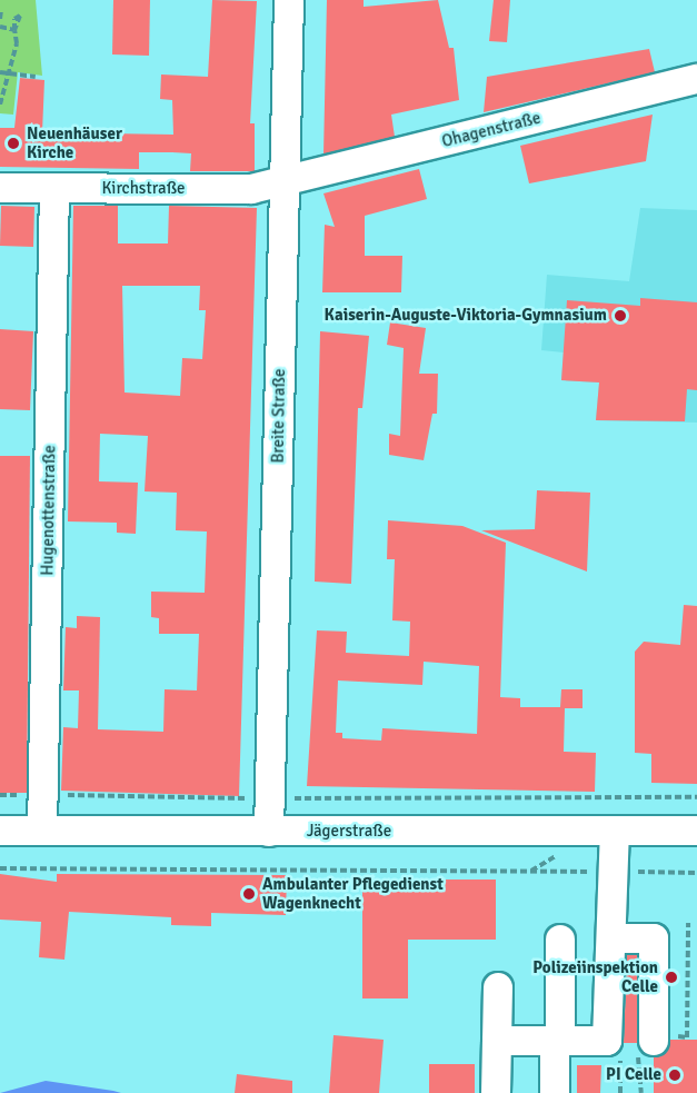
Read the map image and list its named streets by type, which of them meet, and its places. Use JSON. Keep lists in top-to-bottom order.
{
  "streets": {
    "street": [
      "Ohagenstraße",
      "Kirchstraße",
      "Breite Straße",
      "Hugenottenstraße",
      "Jägerstraße"
    ]
  },
  "crossings": [
    ["Ohagenstraße", "Kirchstraße"],
    ["Ohagenstraße", "Breite Straße"],
    ["Kirchstraße", "Breite Straße"],
    ["Kirchstraße", "Hugenottenstraße"],
    ["Breite Straße", "Jägerstraße"],
    ["Hugenottenstraße", "Jägerstraße"]
  ],
  "places": [
    "Neuenhäuser Kirche",
    "Kaiserin-Auguste-Viktoria-Gymnasium",
    "Ambulanter Pflegedienst Wagenknecht",
    "Polizeiinspektion Celle",
    "PI Celle"
  ]
}
